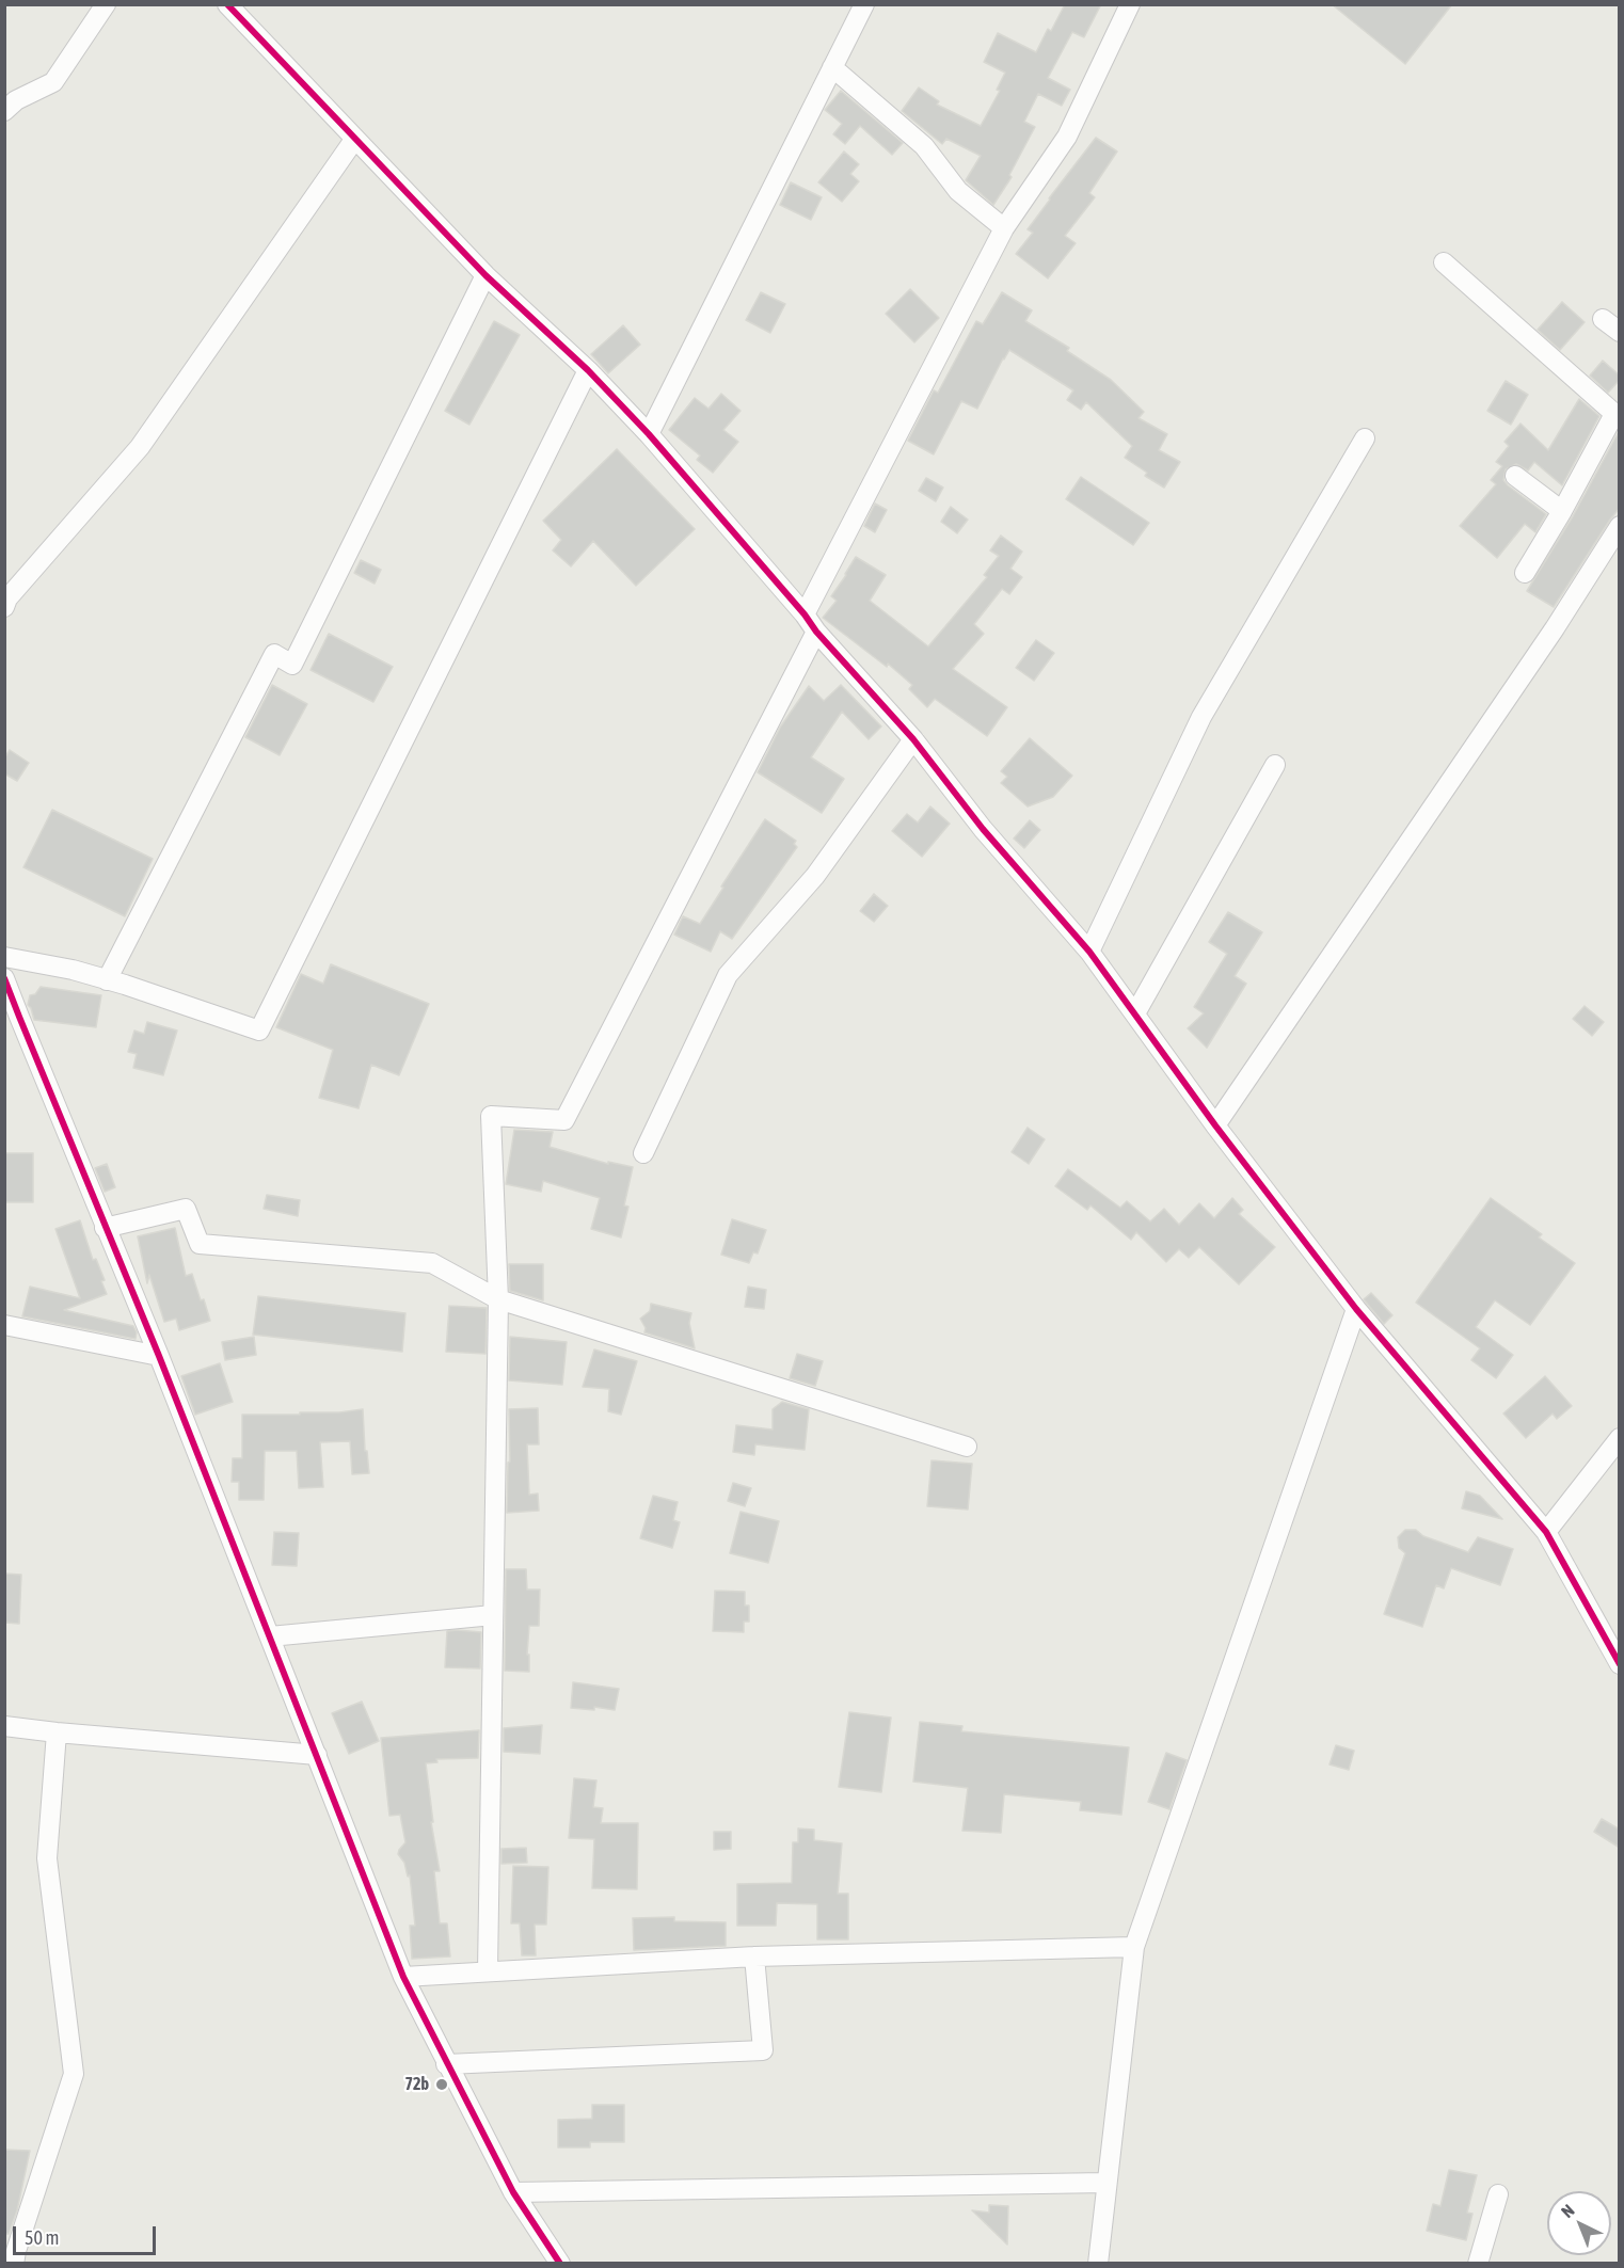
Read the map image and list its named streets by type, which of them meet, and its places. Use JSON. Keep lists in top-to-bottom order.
{
  "places": ["72b"],
  "scale_bar": "50 m",
  "north": "top left"
}
